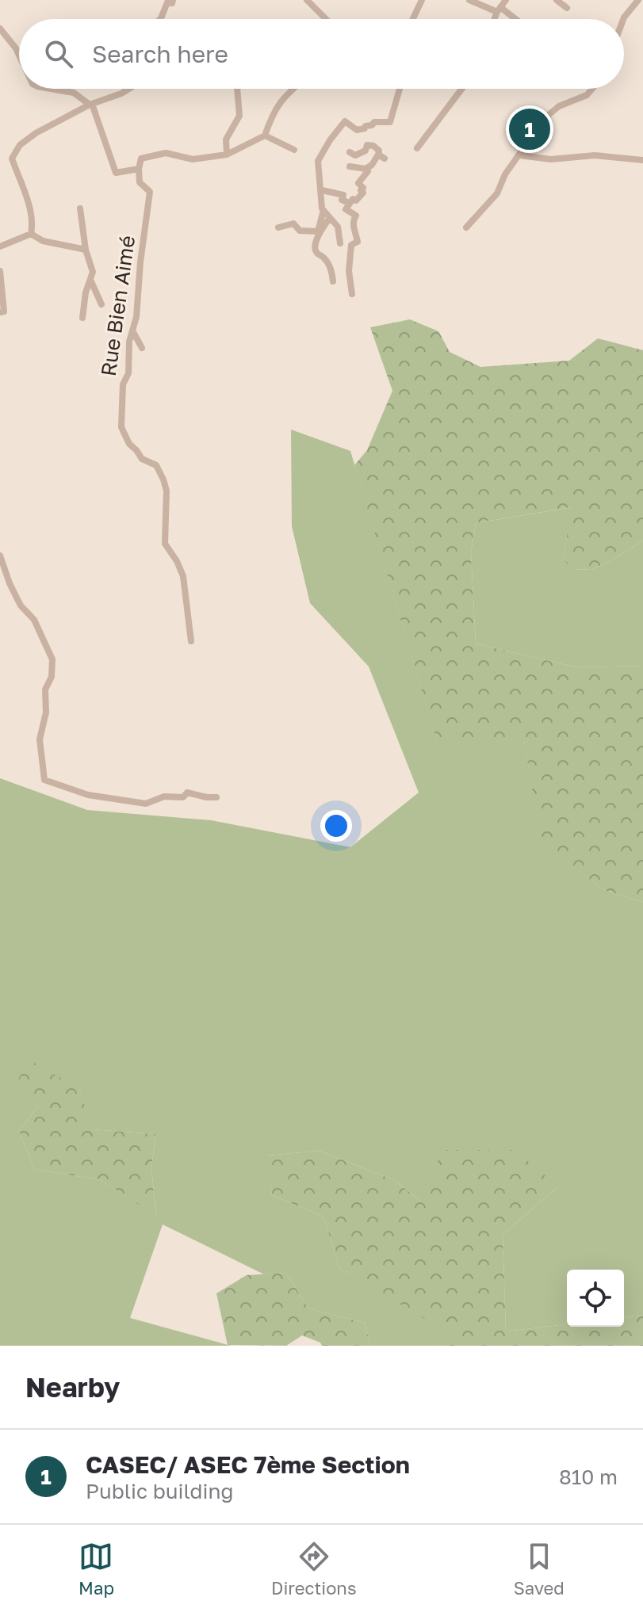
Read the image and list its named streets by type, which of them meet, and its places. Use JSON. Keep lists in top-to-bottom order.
{
  "streets": {
    "street": ["Rue Bien Aimé"]
  },
  "page": {
    "search": "Search here",
    "pins": "1",
    "heading": "Nearby",
    "list": [
      {
        "mark": "1",
        "name": "CASEC/ ASEC 7ème Section",
        "note": "Public building",
        "value": "810 m"
      }
    ],
    "nav": ["Map", "Directions", "Saved"]
  }
}
